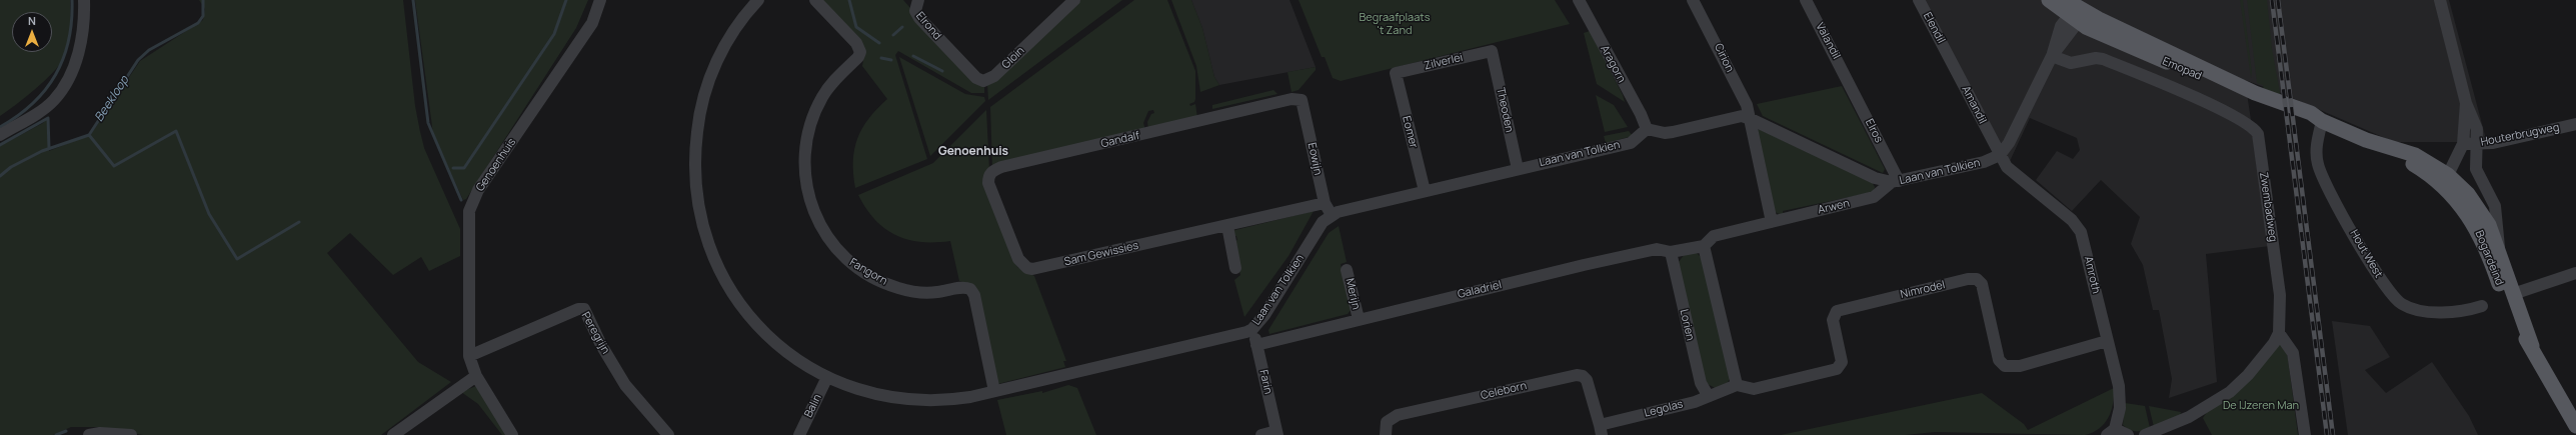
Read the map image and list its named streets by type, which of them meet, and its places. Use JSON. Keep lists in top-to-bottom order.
{
  "streets": {
    "main road": ["Emopad", "Bogardeind"],
    "street": [
      "Elrond",
      "Elendil",
      "Valandil",
      "Gloin",
      "Cirion",
      "Zilverlei",
      "Aragorn",
      "Amandil",
      "Theoden",
      "Elros",
      "Eomer",
      "Houterbrugweg",
      "Gandalf",
      "Laan van Tolkien",
      "Eowijn",
      "Genoenhuis",
      "Arwen",
      "Zwembadweg",
      "Sam Gewissies",
      "Hout West",
      "Fangorn",
      "Amroth",
      "Galadriel",
      "Nimrodel",
      "Merijn",
      "Lorien",
      "Peregrijn",
      "Farin",
      "Celeborn",
      "Balin",
      "Legolas"
    ]
  },
  "crossings": [
    ["Elrond", "Gloin"],
    ["Elendil", "Amandil"],
    ["Valandil", "Elros"],
    ["Cirion", "Laan van Tolkien"],
    ["Zilverlei", "Theoden"],
    ["Zilverlei", "Eomer"],
    ["Aragorn", "Laan van Tolkien"],
    ["Emopad", "Hout West"],
    ["Emopad", "Bogardeind"],
    ["Amandil", "Laan van Tolkien"],
    ["Amandil", "Amroth"],
    ["Theoden", "Laan van Tolkien"],
    ["Elros", "Laan van Tolkien"],
    ["Elros", "Arwen"],
    ["Eomer", "Laan van Tolkien"],
    ["Houterbrugweg", "Bogardeind"],
    ["Gandalf", "Eowijn"],
    ["Gandalf", "Sam Gewissies"],
    ["Laan van Tolkien", "Eowijn"],
    ["Laan van Tolkien", "Arwen"],
    ["Laan van Tolkien", "Fangorn"],
    ["Laan van Tolkien", "Amroth"],
    ["Laan van Tolkien", "Farin"],
    ["Laan van Tolkien", "Balin"],
    ["Eowijn", "Sam Gewissies"],
    ["Genoenhuis", "Peregrijn"],
    ["Arwen", "Galadriel"],
    ["Amroth", "Nimrodel"],
    ["Galadriel", "Merijn"],
    ["Galadriel", "Lorien"],
    ["Galadriel", "Farin"],
    ["Nimrodel", "Legolas"],
    ["Lorien", "Legolas"],
    ["Celeborn", "Legolas"]
  ],
  "districts": ["Genoenhuis"],
  "water": ["Beekloop"],
  "parks": ["Begraafplaats 't Zand", "De IJzeren Man"],
  "north": "top"
}
